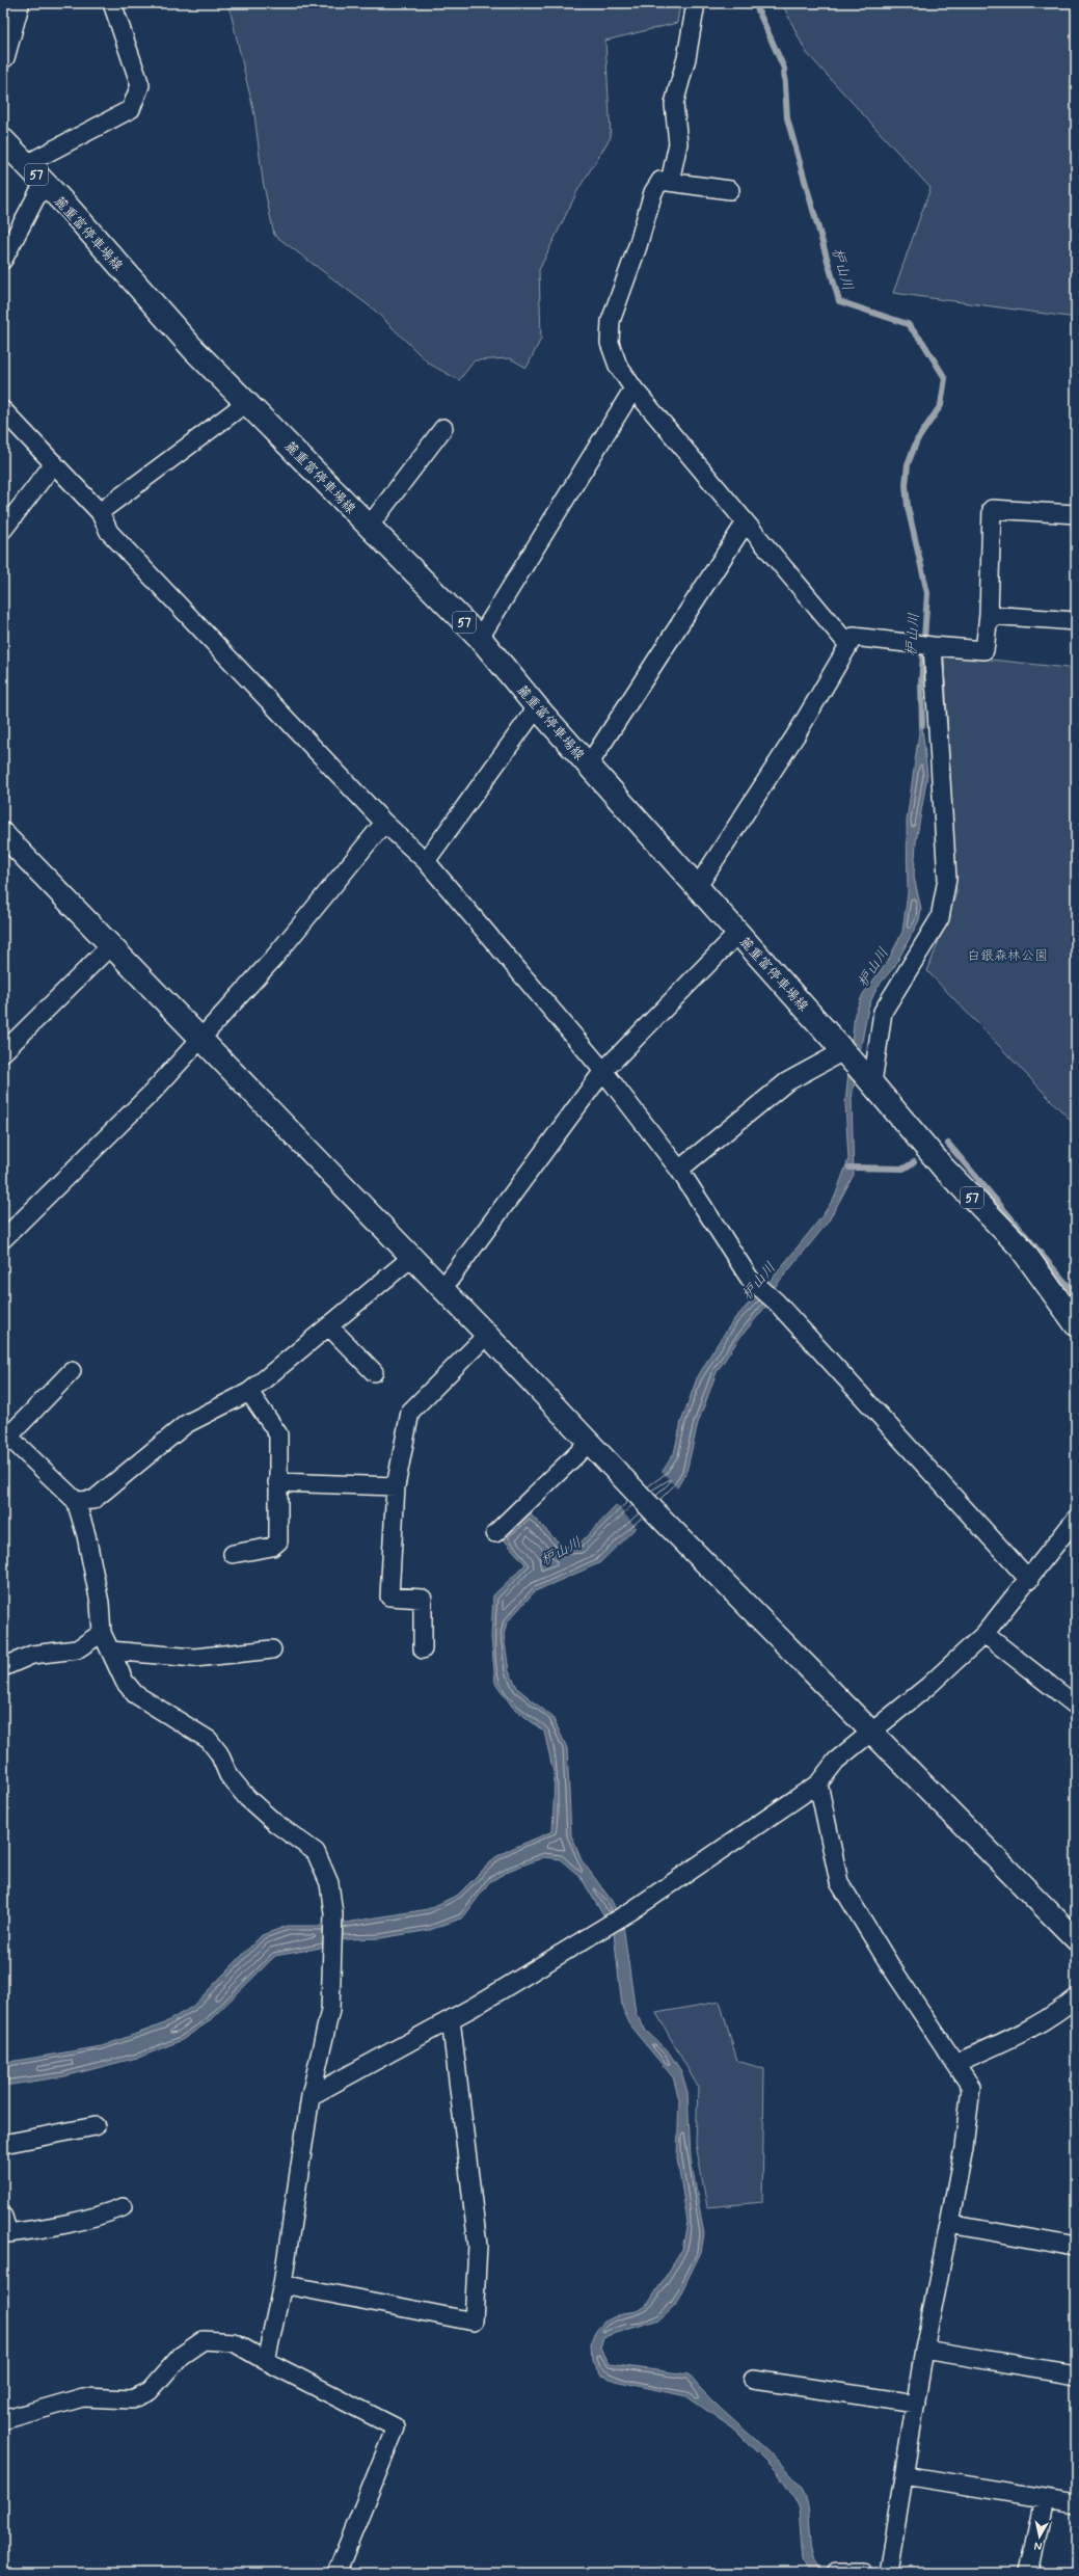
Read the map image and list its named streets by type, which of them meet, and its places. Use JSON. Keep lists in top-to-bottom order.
{
  "streets": {
    "main road": ["57", "麓重富停車場線"]
  },
  "water": ["枦山川"],
  "parks": ["白銀森林公園"],
  "north": "bottom"
}
